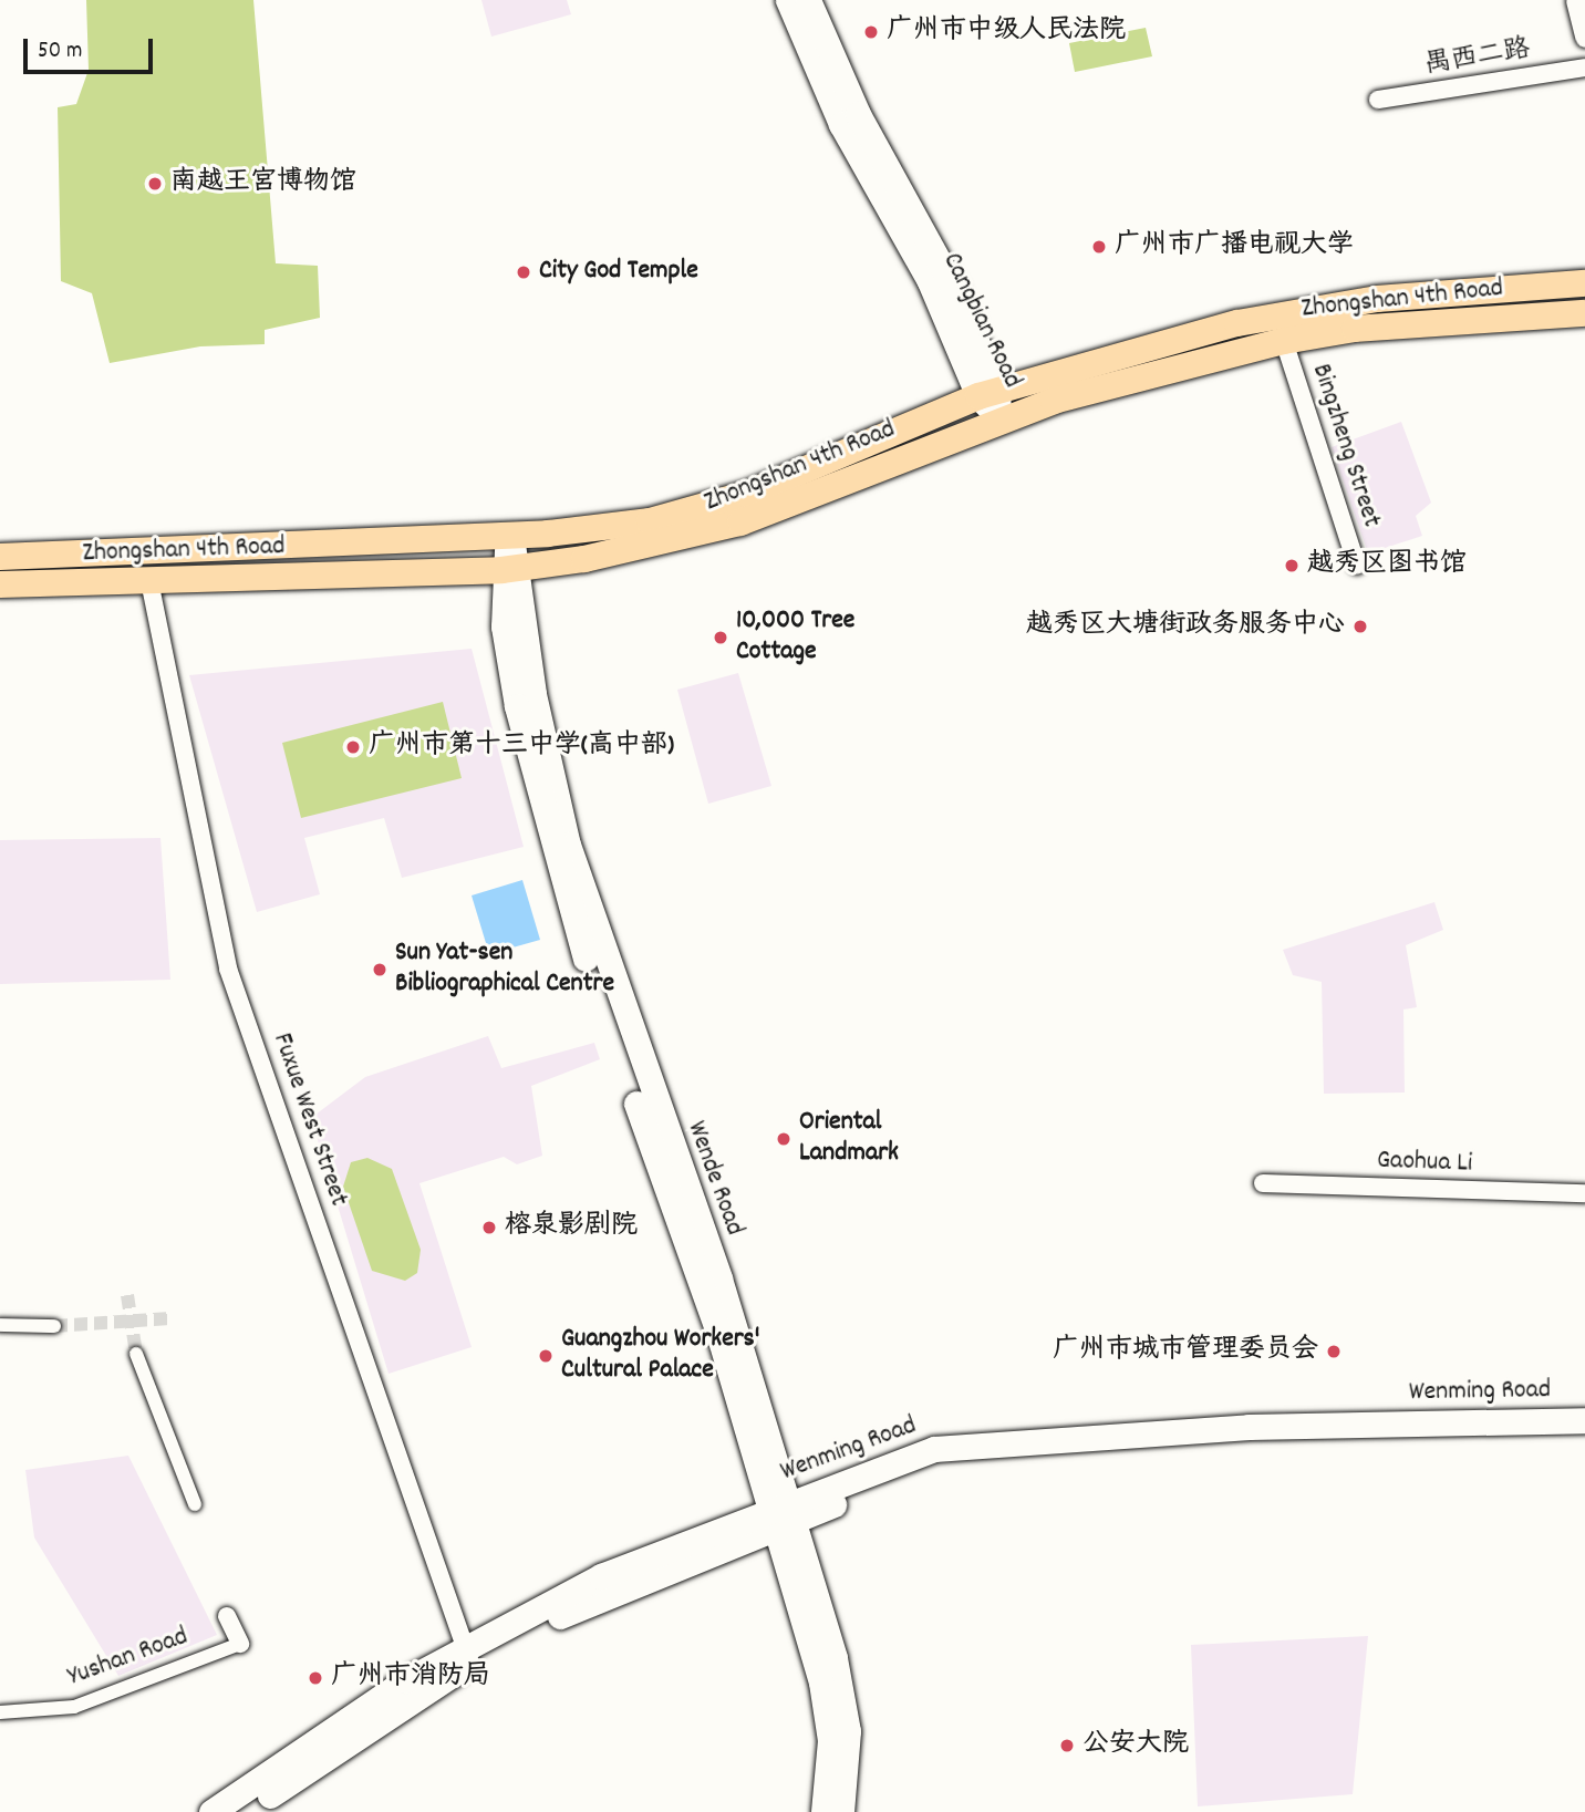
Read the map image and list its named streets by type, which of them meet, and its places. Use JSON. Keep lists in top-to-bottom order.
{
  "streets": {
    "main road": [
      "Zhongshan 4th Road",
      "Cangbian Road",
      "Wende Road",
      "Wenming Road"
    ],
    "street": [
      "禺西二路",
      "Bingzheng Street",
      "Fuxue West Street",
      "Gaohua Li",
      "Yushan Road"
    ]
  },
  "crossings": [
    ["Zhongshan 4th Road", "Cangbian Road"],
    ["Zhongshan 4th Road", "Bingzheng Street"],
    ["Zhongshan 4th Road", "Fuxue West Street"],
    ["Zhongshan 4th Road", "Wende Road"],
    ["Fuxue West Street", "Wenming Road"],
    ["Wende Road", "Wenming Road"]
  ],
  "places": [
    "广州市中级人民法院",
    "南越王宫博物馆",
    "广州市广播电视大学",
    "City God Temple",
    "越秀区图书馆",
    "越秀区大塘街政务服务中心",
    "10,000 Tree Cottage",
    "广州市第十三中学(高中部)",
    "Sun Yat-sen Bibliographical Centre",
    "Oriental Landmark",
    "榕泉影剧院",
    "广州市城市管理委员会",
    "Guangzhou Workers' Cultural Palace",
    "广州市消防局",
    "公安大院"
  ],
  "scale_bar": "50 m"
}
